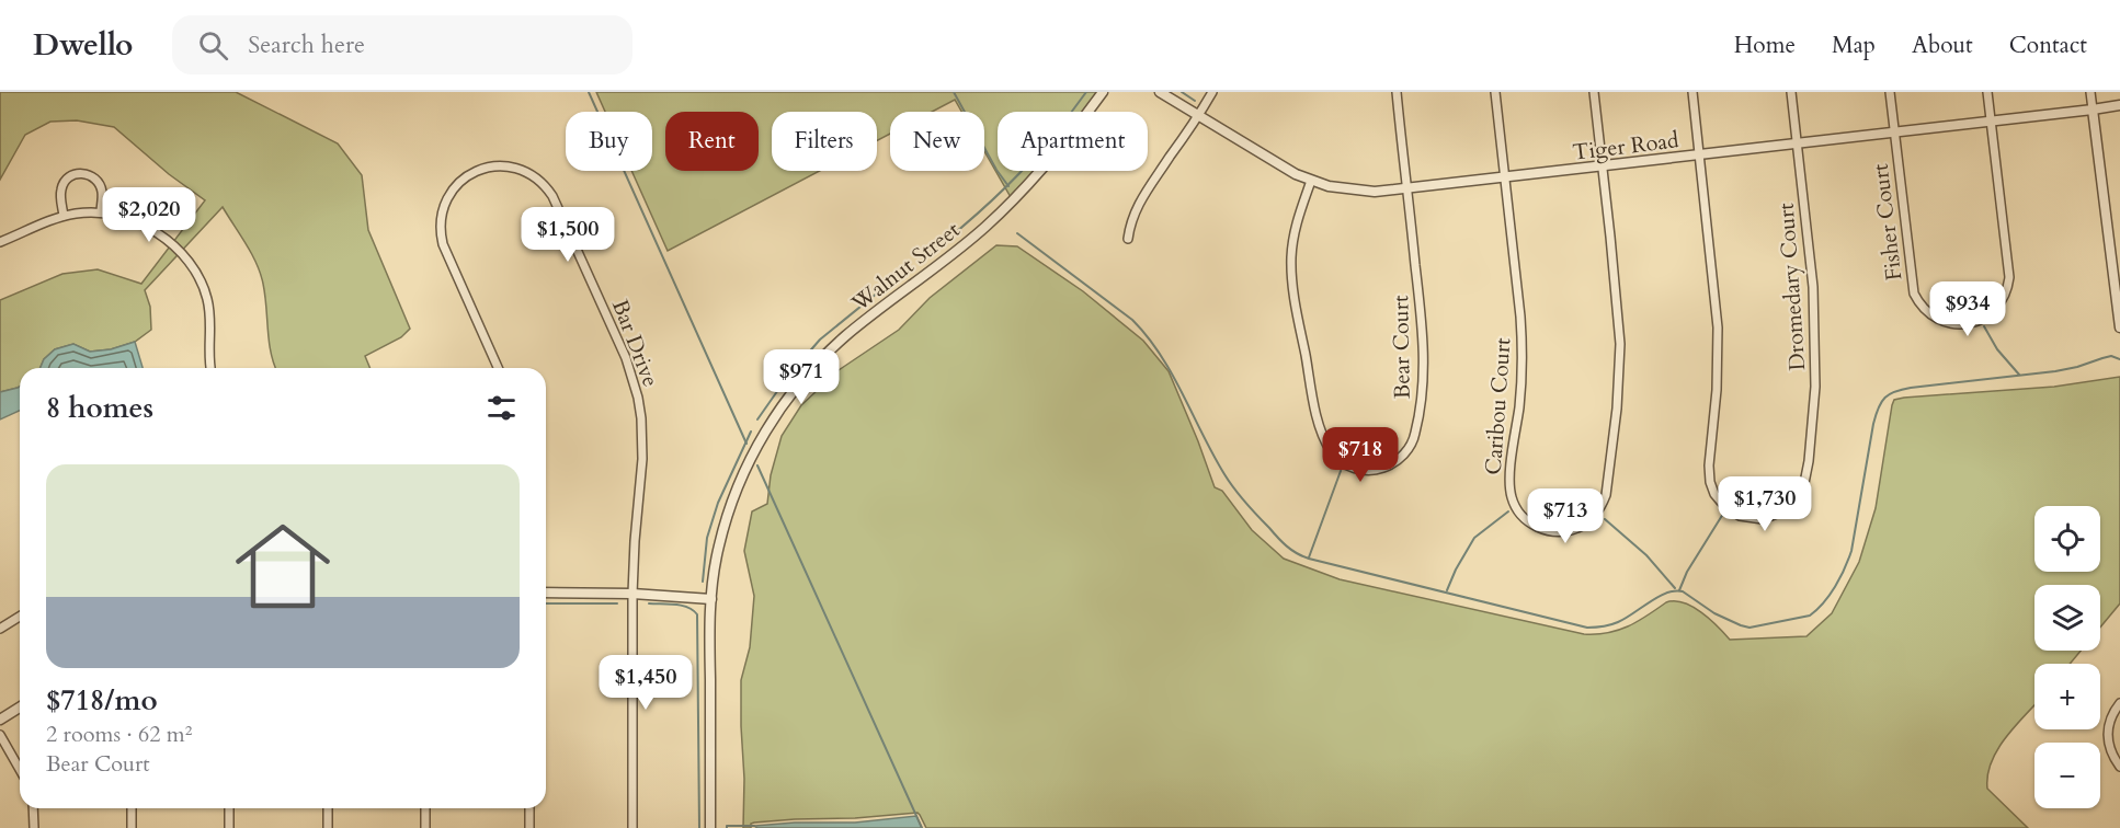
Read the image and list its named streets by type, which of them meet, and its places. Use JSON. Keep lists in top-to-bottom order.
{
  "streets": {
    "street": [
      "Tiger Road",
      "Fisher Court",
      "Walnut Street",
      "Dromedary Court",
      "Bar Drive",
      "Bear Court",
      "Caribou Court"
    ]
  },
  "crossings": [
    ["Tiger Road", "Fisher Court"],
    ["Tiger Road", "Dromedary Court"],
    ["Tiger Road", "Bear Court"],
    ["Tiger Road", "Caribou Court"]
  ],
  "page": {
    "header": "Dwello",
    "search": "Search here",
    "nav": [
      "Home",
      "Map",
      "About",
      "Contact"
    ],
    "chip": [
      "Buy",
      "Rent",
      "Filters",
      "New",
      "Apartment"
    ],
    "price": [
      "$2,020",
      "$1,500",
      "$934",
      "$971",
      "$718",
      "$1,730",
      "$713",
      "$1,450"
    ],
    "heading": "8 homes",
    "list": [
      {
        "name": "$718/mo",
        "note": "2 rooms · 62 m² · Bear Court"
      }
    ],
    "map_buttons": ["+", "−"]
  }
}
